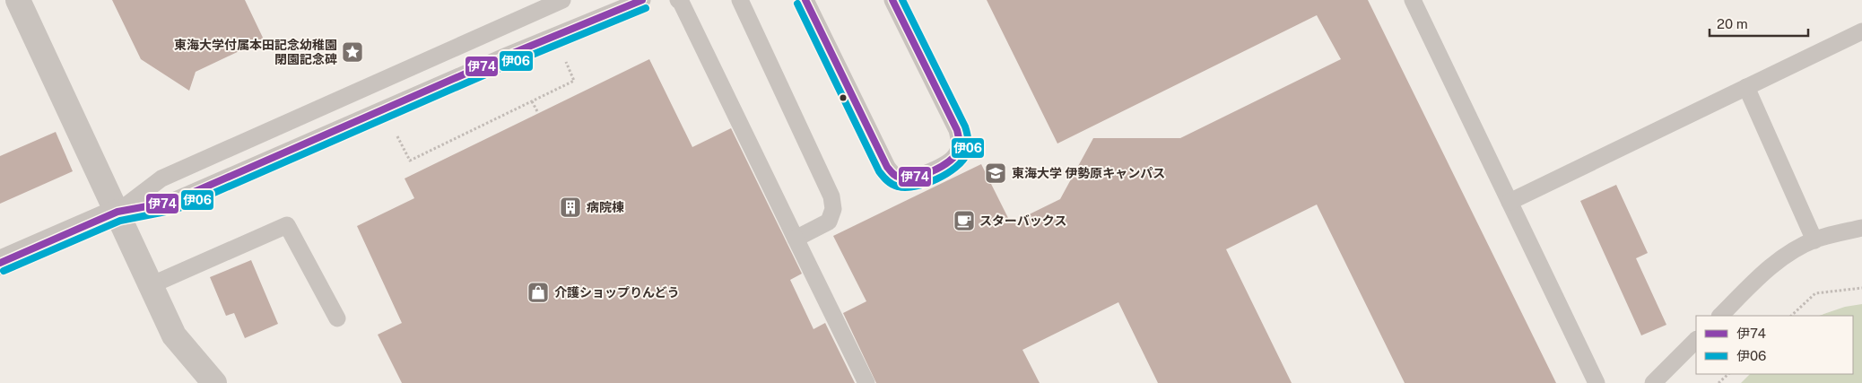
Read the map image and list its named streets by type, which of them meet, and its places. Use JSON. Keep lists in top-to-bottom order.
{
  "places": {
    "place": ["東海大学付属本田記念幼稚園 閉園記念碑"],
    "school or university": ["東海大学 伊勢原キャンパス"],
    "building": ["病院棟"],
    "cafe": ["スターバックス"],
    "shop": ["介護ショップりんどう"]
  },
  "lines": ["transit line 伊74", "transit line 伊06"],
  "legend": ["伊74", "伊06"],
  "scale_bar": "20 m"
}
